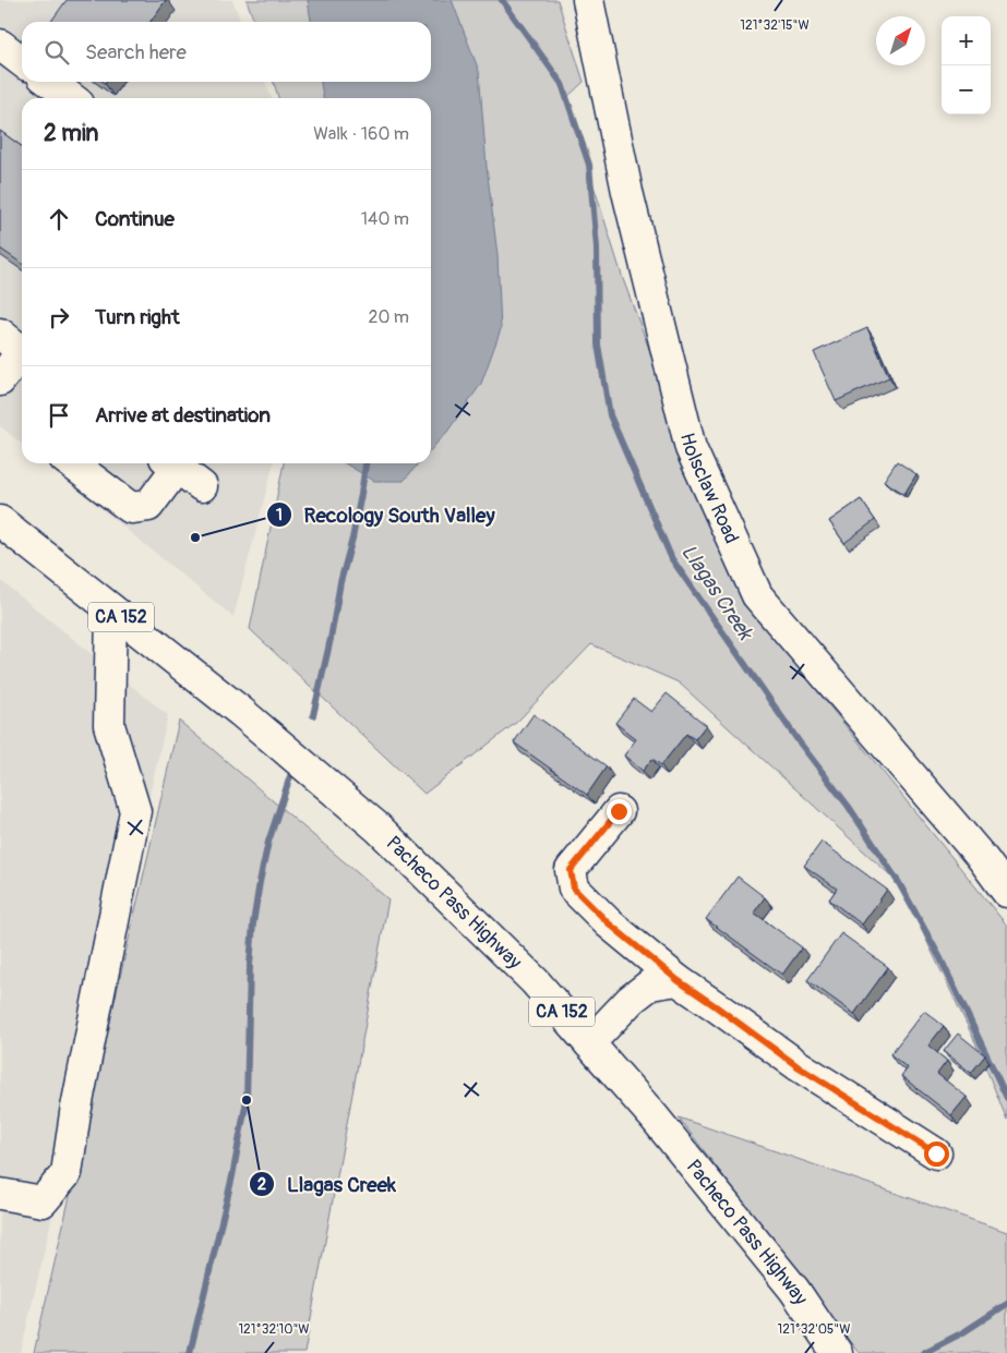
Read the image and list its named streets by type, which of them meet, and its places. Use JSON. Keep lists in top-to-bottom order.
{
  "streets": {
    "main road": ["Holsclaw Road", "CA 152", "Pacheco Pass Highway"]
  },
  "water": ["Llagas Creek"],
  "places": ["Recology South Valley", "Llagas Creek"],
  "north": "top right",
  "page": {
    "map_buttons": ["+", "−"],
    "search": "Search here",
    "heading": ["2 min", "Walk · 160 m"],
    "list": [
      ["Continue", "140 m"],
      ["Turn right", "20 m"],
      "Arrive at destination"
    ]
  },
  "coordinates": ["121°32'15\"W", "121°32'10\"W", "121°32'05\"W"]
}
